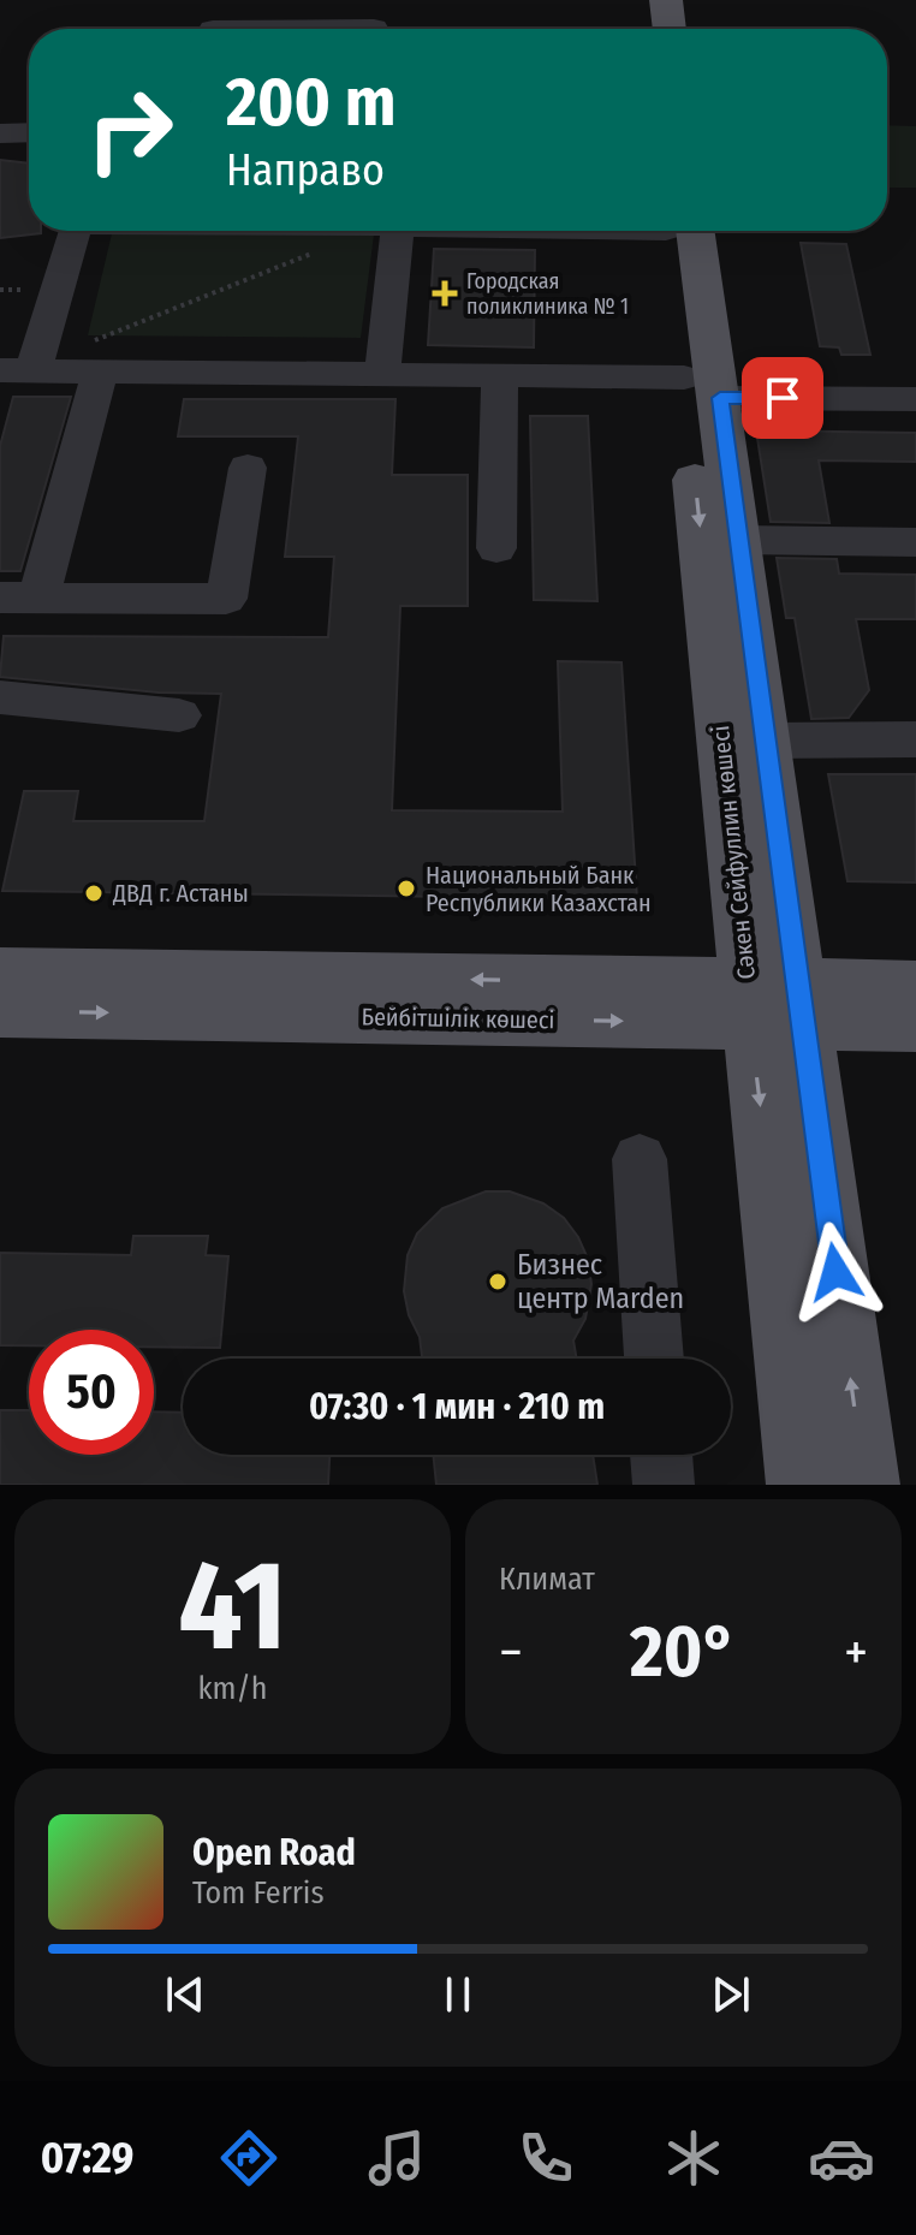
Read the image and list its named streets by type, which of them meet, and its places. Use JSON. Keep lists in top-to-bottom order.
{
  "streets": {
    "main road": ["Сәкен Сейфуллин көшесі", "Бейбітшілік көшесі"]
  },
  "crossings": [
    ["Сәкен Сейфуллин көшесі", "Бейбітшілік көшесі"]
  ],
  "places": {
    "health": ["Городская поликлиника № 1"],
    "other": ["Национальный Банк Республики Казахстан", "ДВД г. Астаны", "Бизнес центр Marden"]
  },
  "page": {
    "turn": ["200 m", "Направо"],
    "limit": "50",
    "trip": "07:30 · 1 мин · 210 m",
    "tile": [
      ["41", "km/h"],
      "Климат"
    ],
    "heat": ["−", "20°", "+"],
    "song": ["Open Road", "Tom Ferris"],
    "tabs": "07:29"
  }
}
